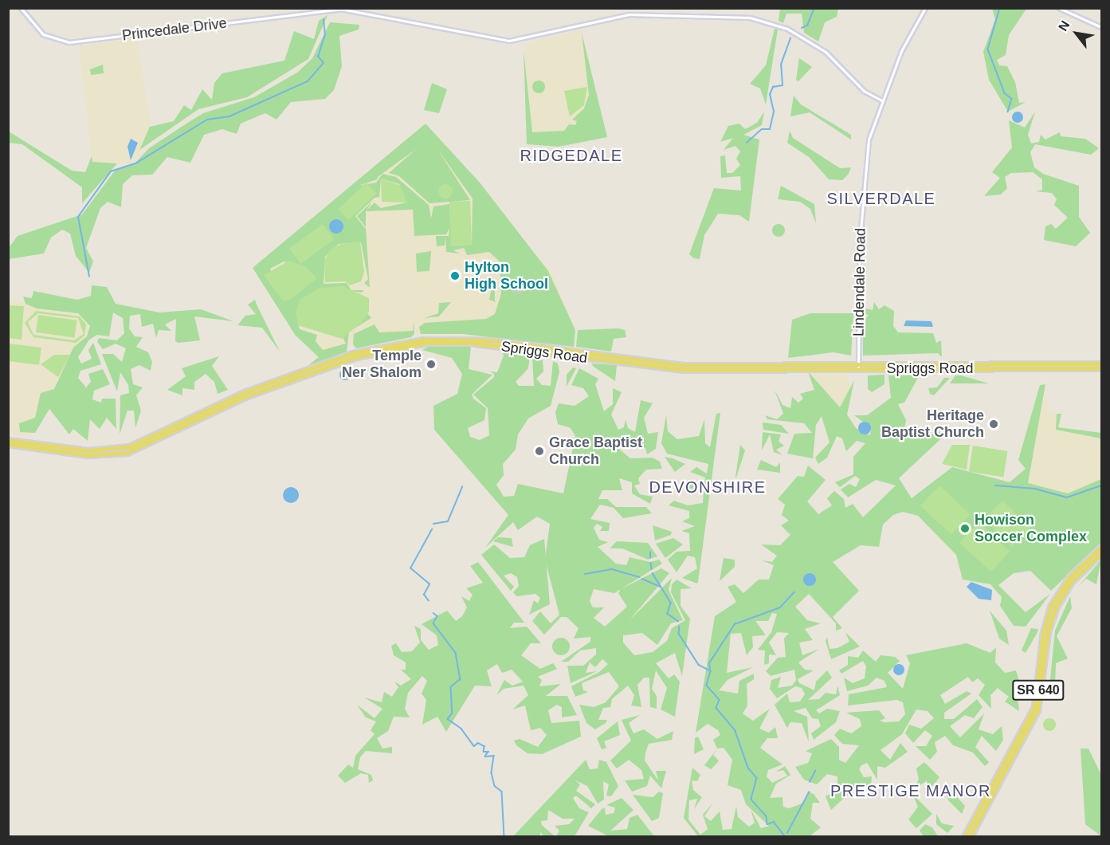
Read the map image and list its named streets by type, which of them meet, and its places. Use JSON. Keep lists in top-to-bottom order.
{
  "streets": {
    "main road": ["Spriggs Road", "SR 640"],
    "street": ["Princedale Drive", "Lindendale Road"]
  },
  "crossings": [
    ["Princedale Drive", "Lindendale Road"],
    ["Lindendale Road", "Spriggs Road"]
  ],
  "districts": [
    "RIDGEDALE",
    "SILVERDALE",
    "DEVONSHIRE",
    "PRESTIGE MANOR"
  ],
  "places": [
    "Hylton High School",
    "Temple Ner Shalom",
    "Heritage Baptist Church",
    "Grace Baptist Church",
    "Howison Soccer Complex"
  ],
  "north": "top left"
}
